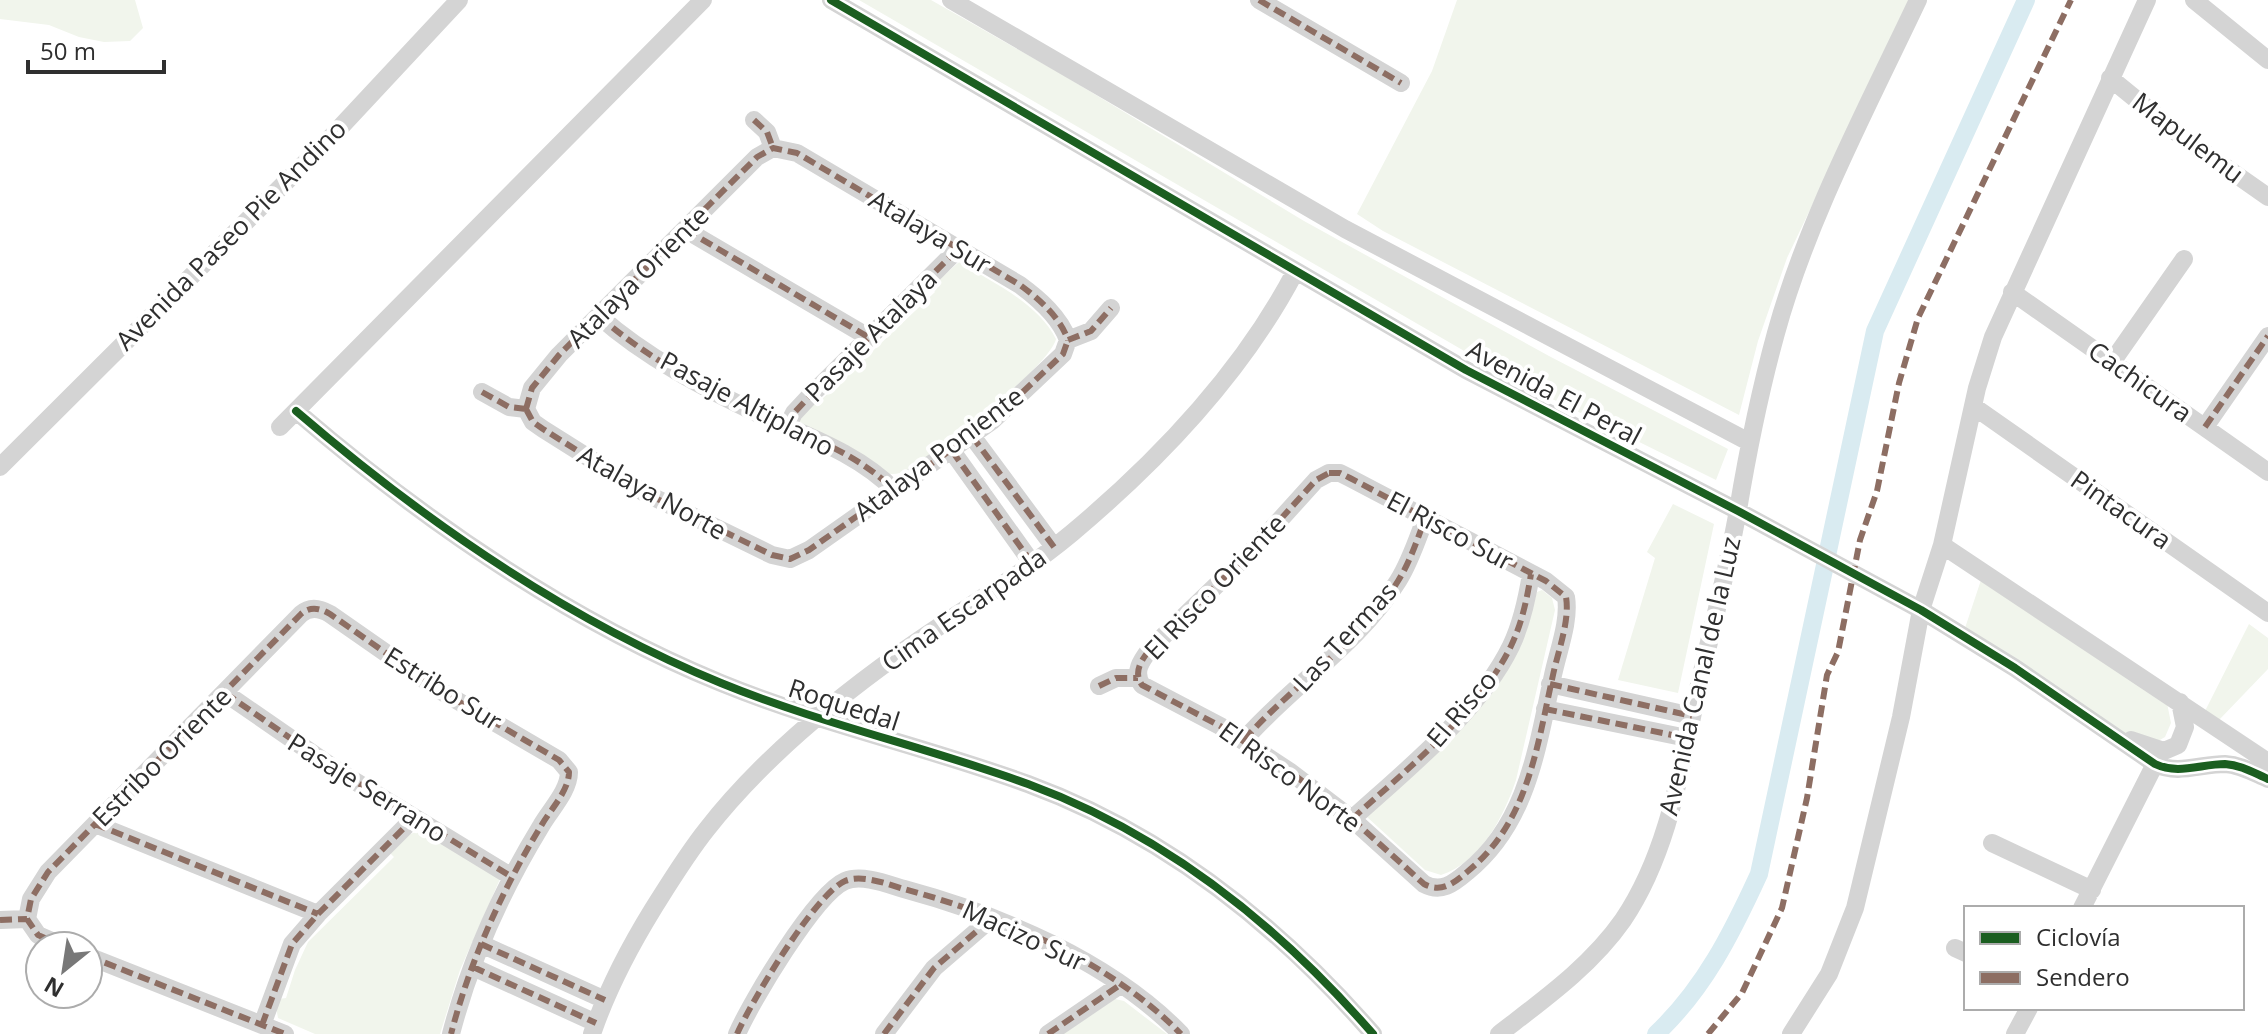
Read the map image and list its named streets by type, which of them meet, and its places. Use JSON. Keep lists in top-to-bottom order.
{
  "streets": {
    "street": [
      "Mapulemu",
      "Atalaya Sur",
      "Avenida Paseo Pie Andino",
      "Atalaya Oriente",
      "Pasaje Atalaya",
      "Cachicura",
      "Avenida El Peral",
      "Pasaje Altiplano",
      "Atalaya Poniente",
      "Atalaya Norte",
      "Pintacura",
      "El Risco Sur",
      "El Risco Oriente",
      "Cima Escarpada",
      "Las Termas",
      "Avenida Canal de la Luz",
      "Estribo Sur",
      "Roquedal",
      "El Risco",
      "Estribo Oriente",
      "El Risco Norte",
      "Pasaje Serrano",
      "Macizo Sur"
    ]
  },
  "crossings": [
    ["Atalaya Sur", "Atalaya Oriente"],
    ["Atalaya Sur", "Pasaje Atalaya"],
    ["Atalaya Sur", "Atalaya Poniente"],
    ["Atalaya Oriente", "Pasaje Altiplano"],
    ["Atalaya Oriente", "Atalaya Norte"],
    ["Pasaje Atalaya", "Pasaje Altiplano"],
    ["Avenida El Peral", "Cima Escarpada"],
    ["Avenida El Peral", "Avenida Canal de la Luz"],
    ["Pasaje Altiplano", "Atalaya Poniente"],
    ["Atalaya Poniente", "Atalaya Norte"],
    ["El Risco Sur", "El Risco Oriente"],
    ["El Risco Sur", "Las Termas"],
    ["El Risco Sur", "El Risco"],
    ["El Risco Oriente", "El Risco Norte"],
    ["Cima Escarpada", "Roquedal"],
    ["Las Termas", "El Risco Norte"],
    ["Estribo Sur", "Estribo Oriente"],
    ["Estribo Sur", "Pasaje Serrano"],
    ["El Risco", "El Risco Norte"],
    ["Estribo Oriente", "Pasaje Serrano"]
  ],
  "legend": ["Ciclovía", "Sendero"],
  "scale_bar": "50 m",
  "north": "bottom left"
}
